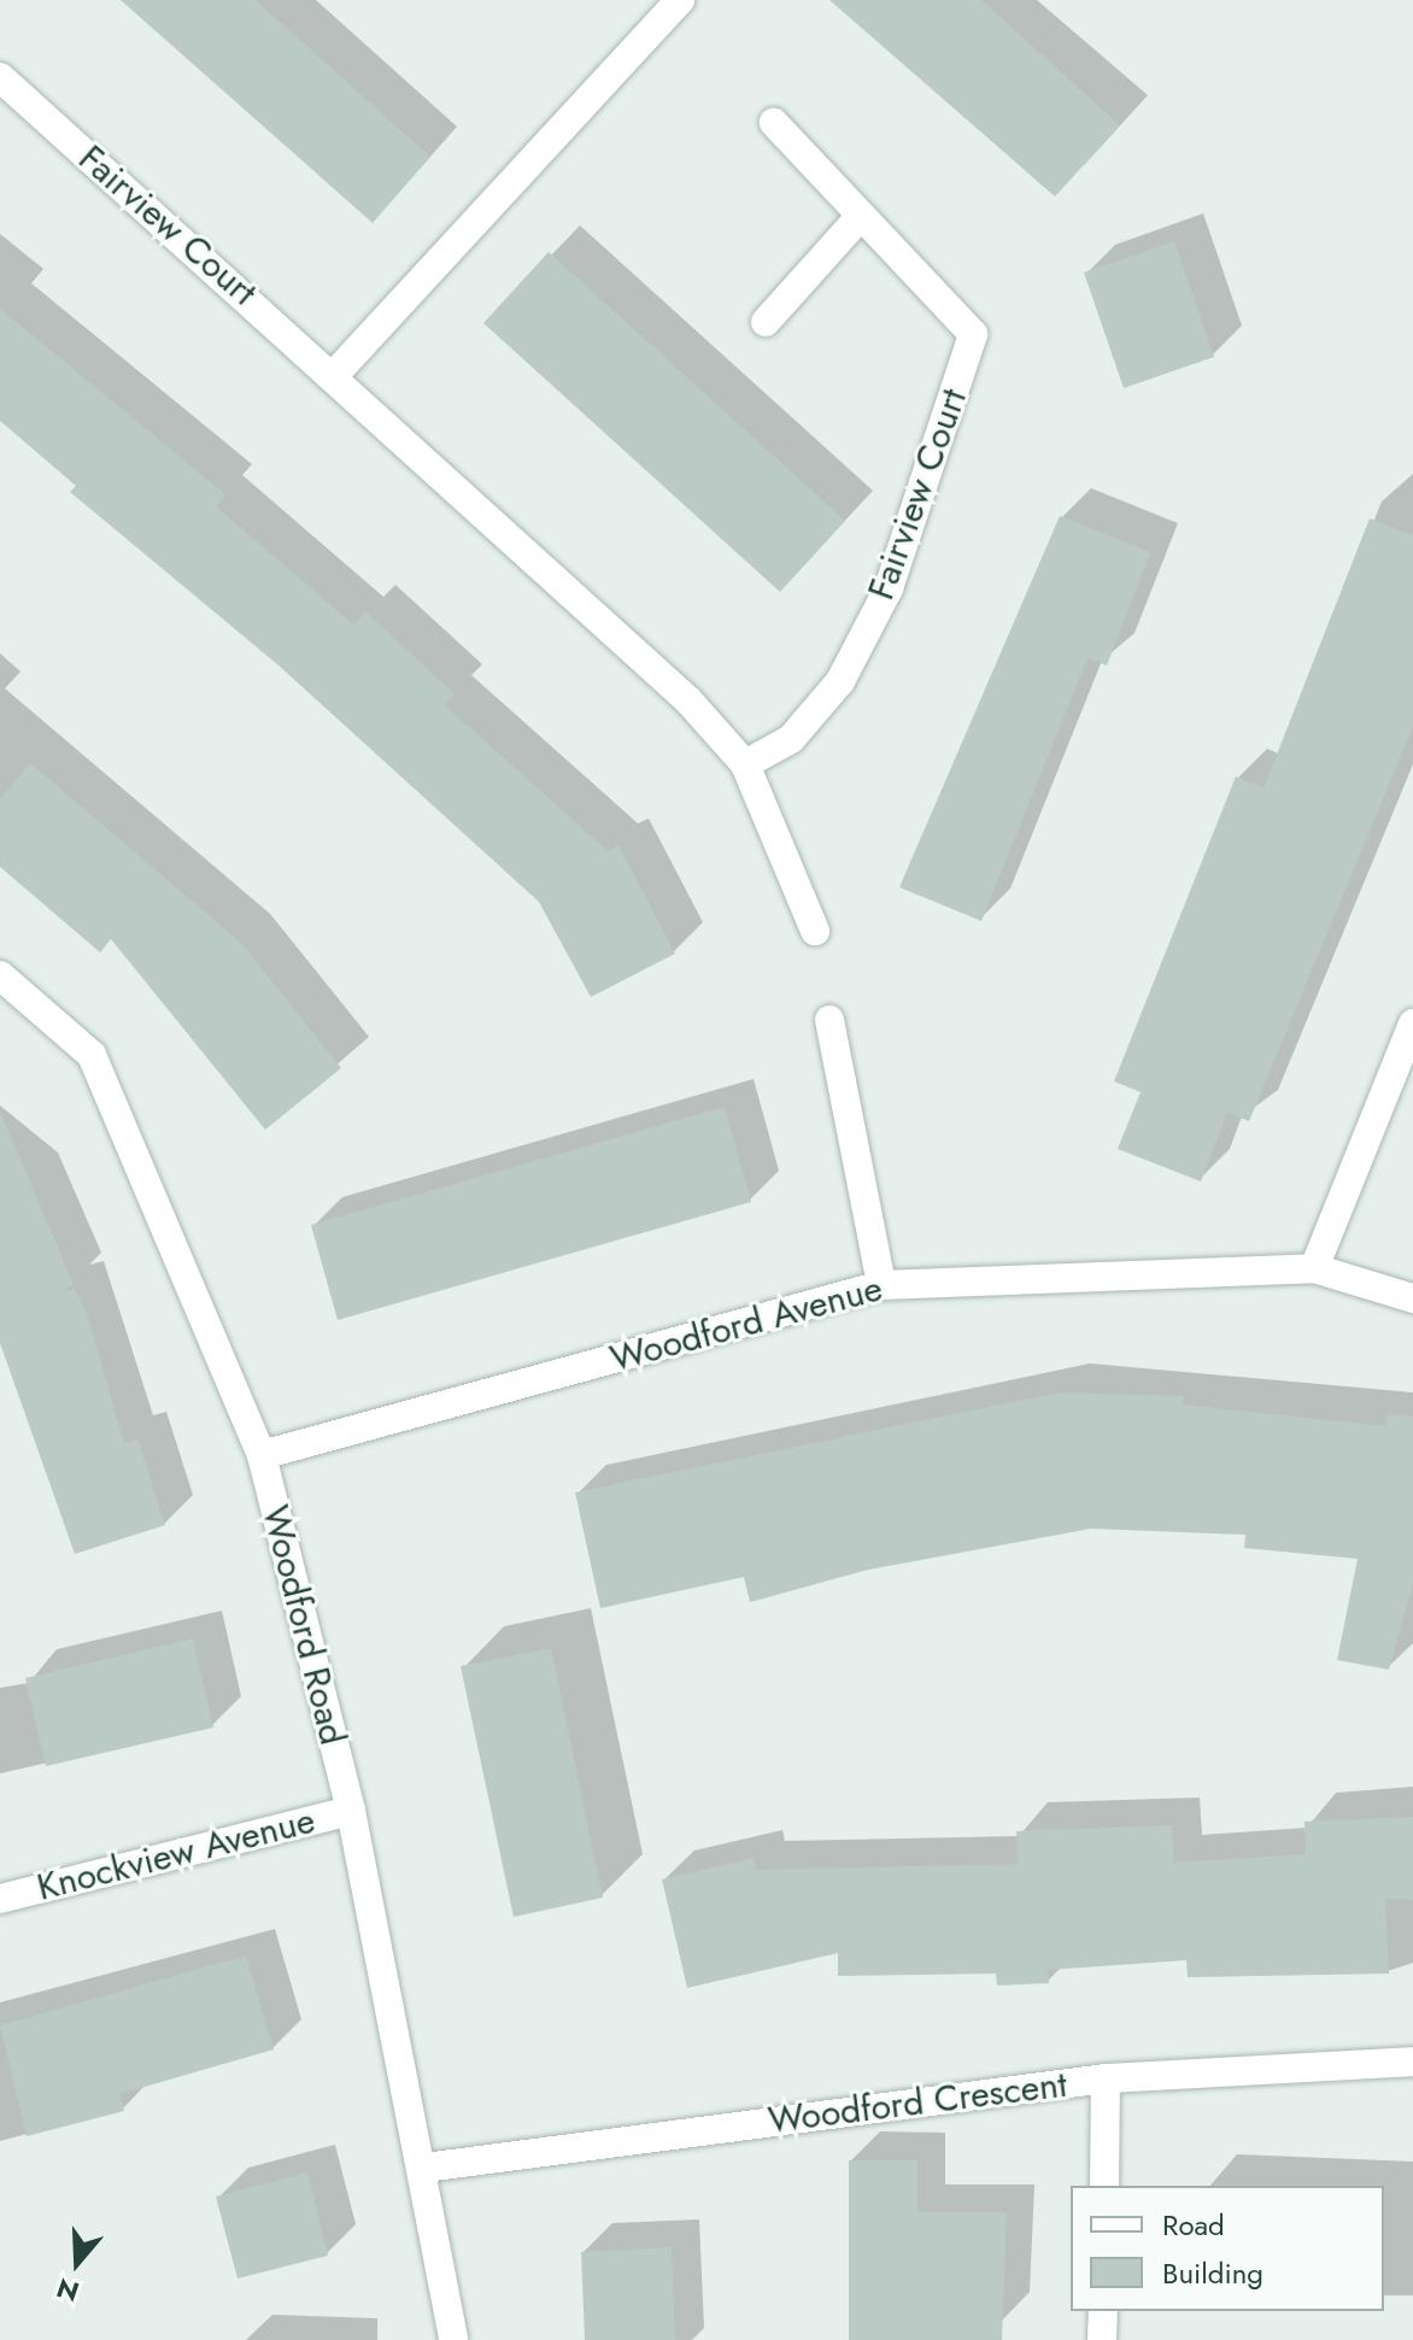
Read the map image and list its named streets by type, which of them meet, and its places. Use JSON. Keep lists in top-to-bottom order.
{
  "streets": {
    "street": [
      "Fairview Court",
      "Woodford Avenue",
      "Woodford Road",
      "Knockview Avenue",
      "Woodford Crescent"
    ]
  },
  "crossings": [
    ["Woodford Avenue", "Woodford Road"],
    ["Woodford Road", "Knockview Avenue"],
    ["Woodford Road", "Woodford Crescent"]
  ],
  "legend": ["Road", "Building"],
  "north": "bottom"
}
